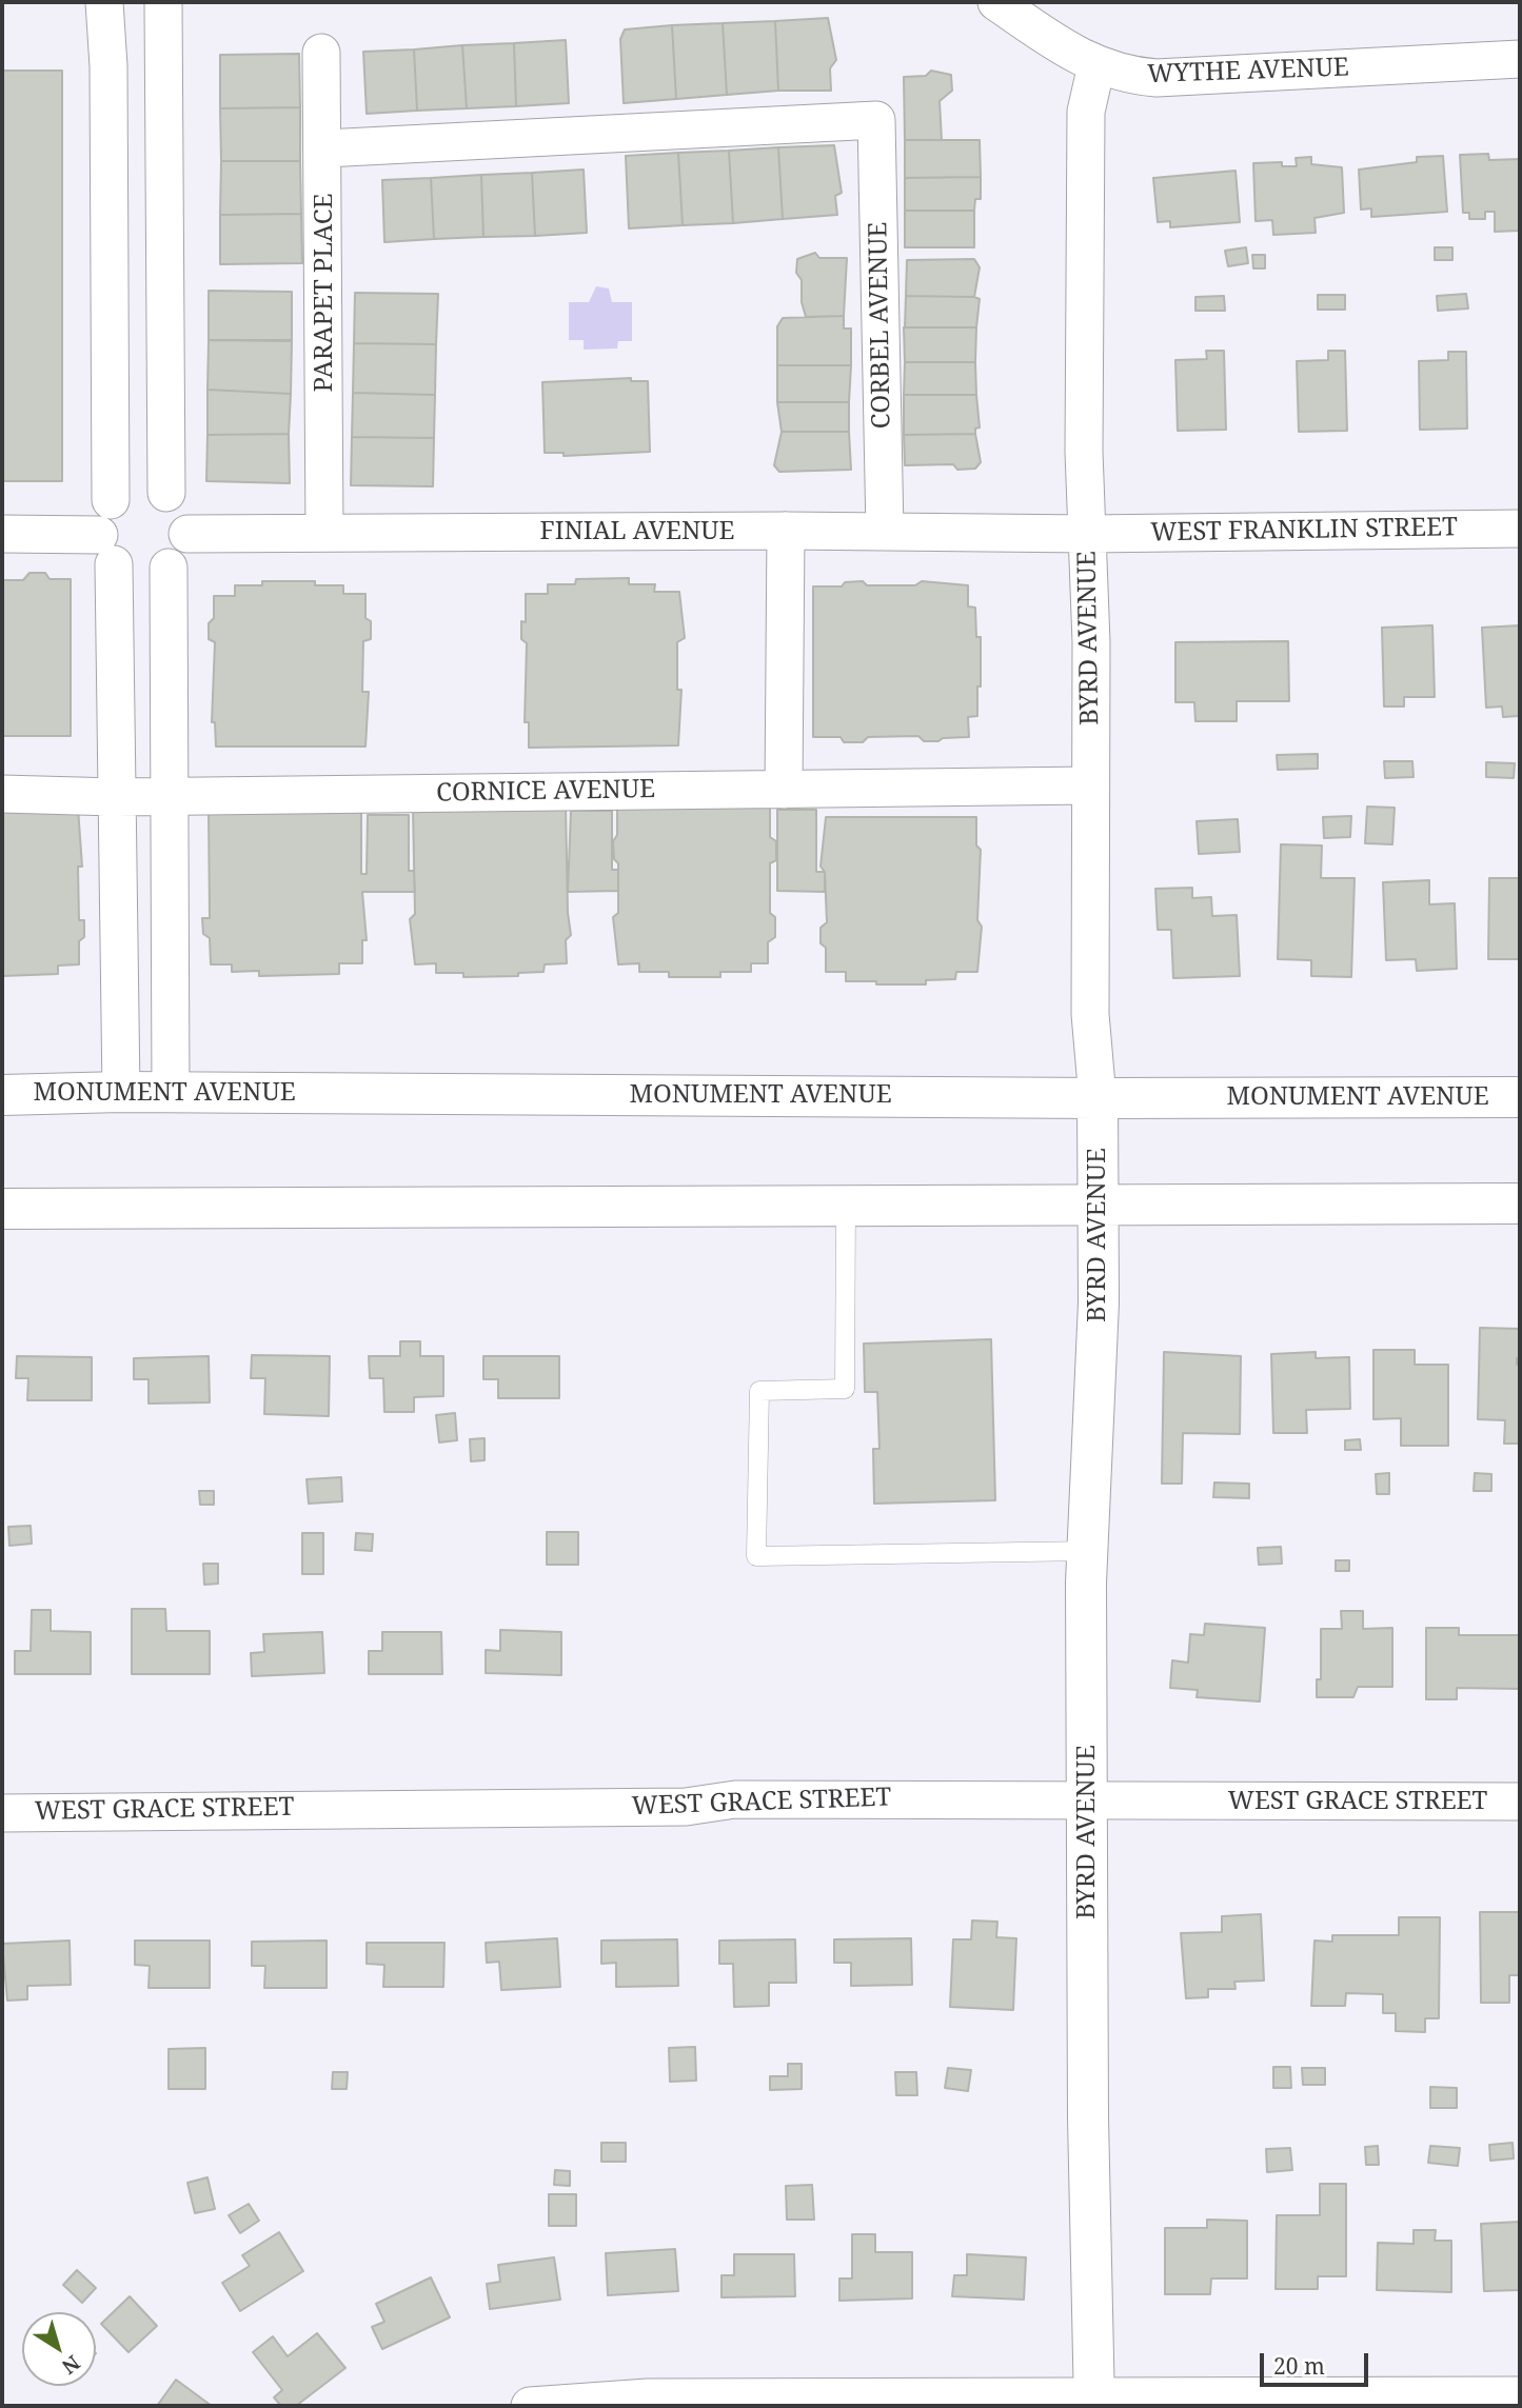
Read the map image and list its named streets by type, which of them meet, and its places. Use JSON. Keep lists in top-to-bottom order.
{
  "streets": {
    "street": [
      "WYTHE AVENUE",
      "PARAPET PLACE",
      "CORBEL AVENUE",
      "WEST FRANKLIN STREET",
      "FINIAL AVENUE",
      "BYRD AVENUE",
      "CORNICE AVENUE",
      "MONUMENT AVENUE",
      "WEST GRACE STREET"
    ]
  },
  "crossings": [
    ["WYTHE AVENUE", "BYRD AVENUE"],
    ["PARAPET PLACE", "CORBEL AVENUE"],
    ["PARAPET PLACE", "FINIAL AVENUE"],
    ["CORBEL AVENUE", "FINIAL AVENUE"],
    ["WEST FRANKLIN STREET", "FINIAL AVENUE"],
    ["WEST FRANKLIN STREET", "BYRD AVENUE"],
    ["FINIAL AVENUE", "BYRD AVENUE"],
    ["BYRD AVENUE", "CORNICE AVENUE"],
    ["BYRD AVENUE", "MONUMENT AVENUE"],
    ["BYRD AVENUE", "WEST GRACE STREET"]
  ],
  "scale_bar": "20 m",
  "north": "bottom right"
}
